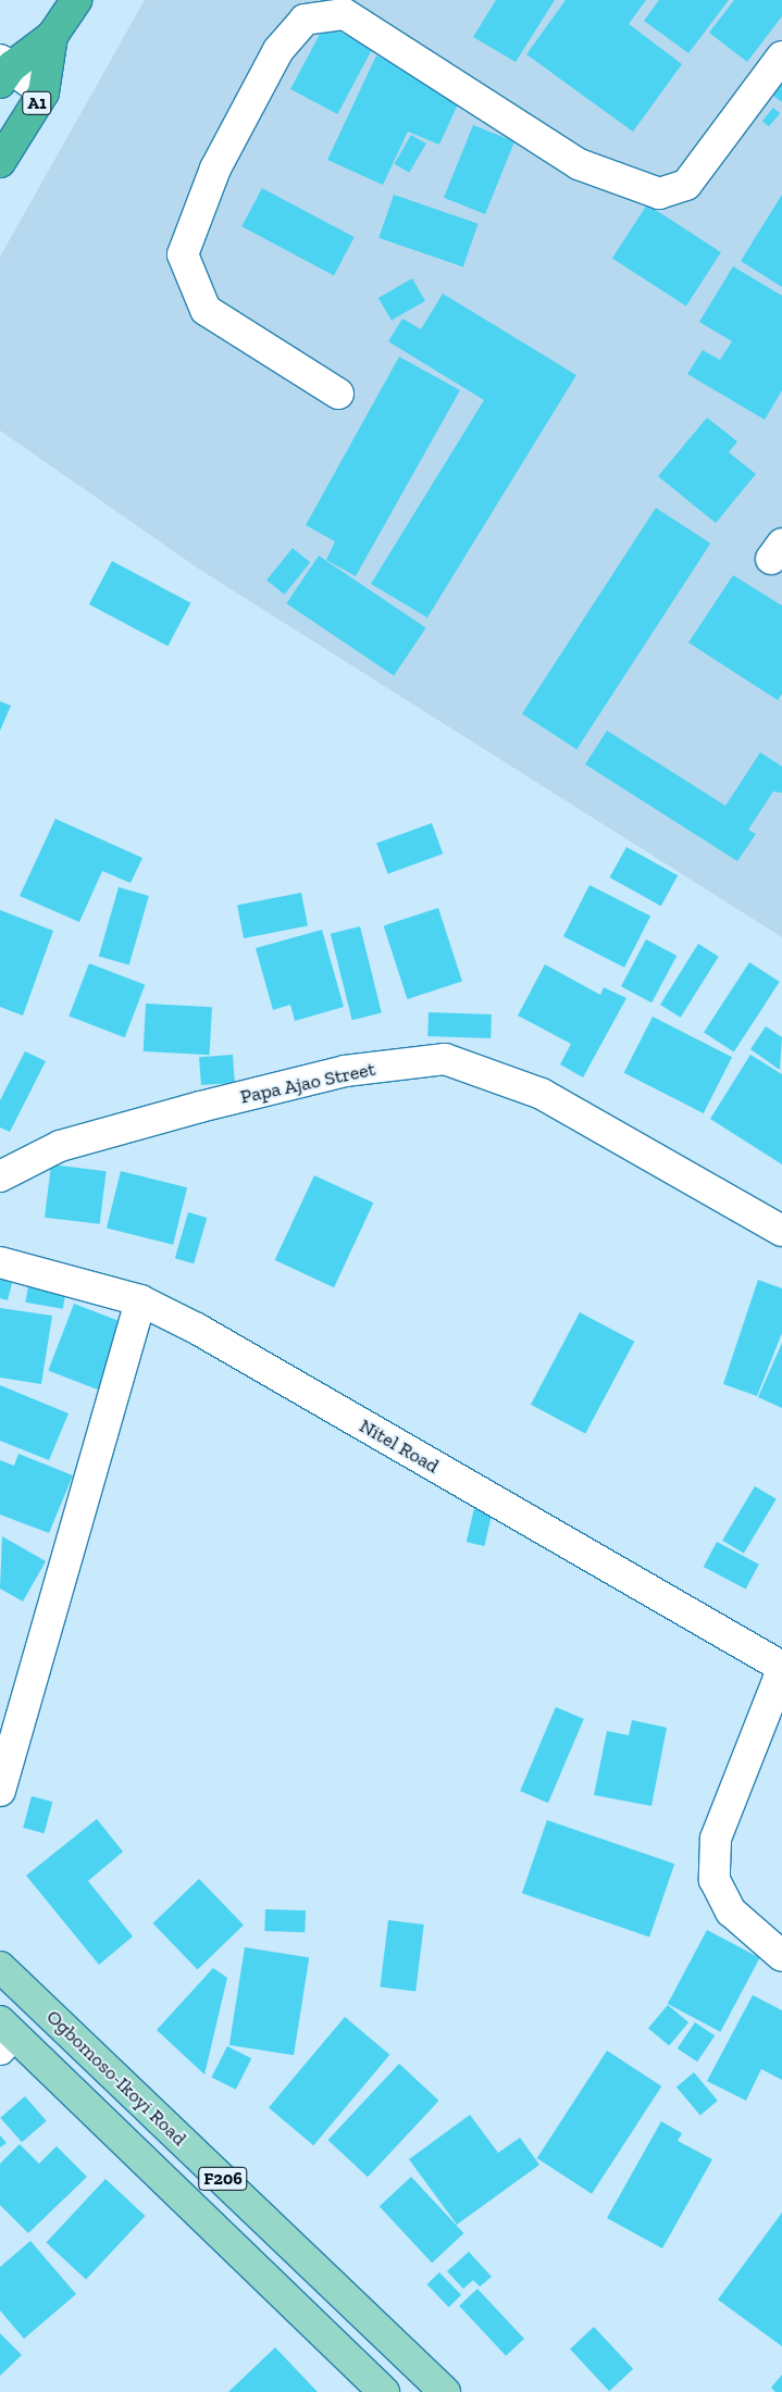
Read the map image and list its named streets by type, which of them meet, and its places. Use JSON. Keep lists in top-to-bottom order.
{
  "streets": {
    "highway": ["A1"],
    "main road": ["Ogbomoso-Ikoyi Road", "F206"],
    "street": ["Papa Ajao Street", "Nitel Road"]
  }
}
